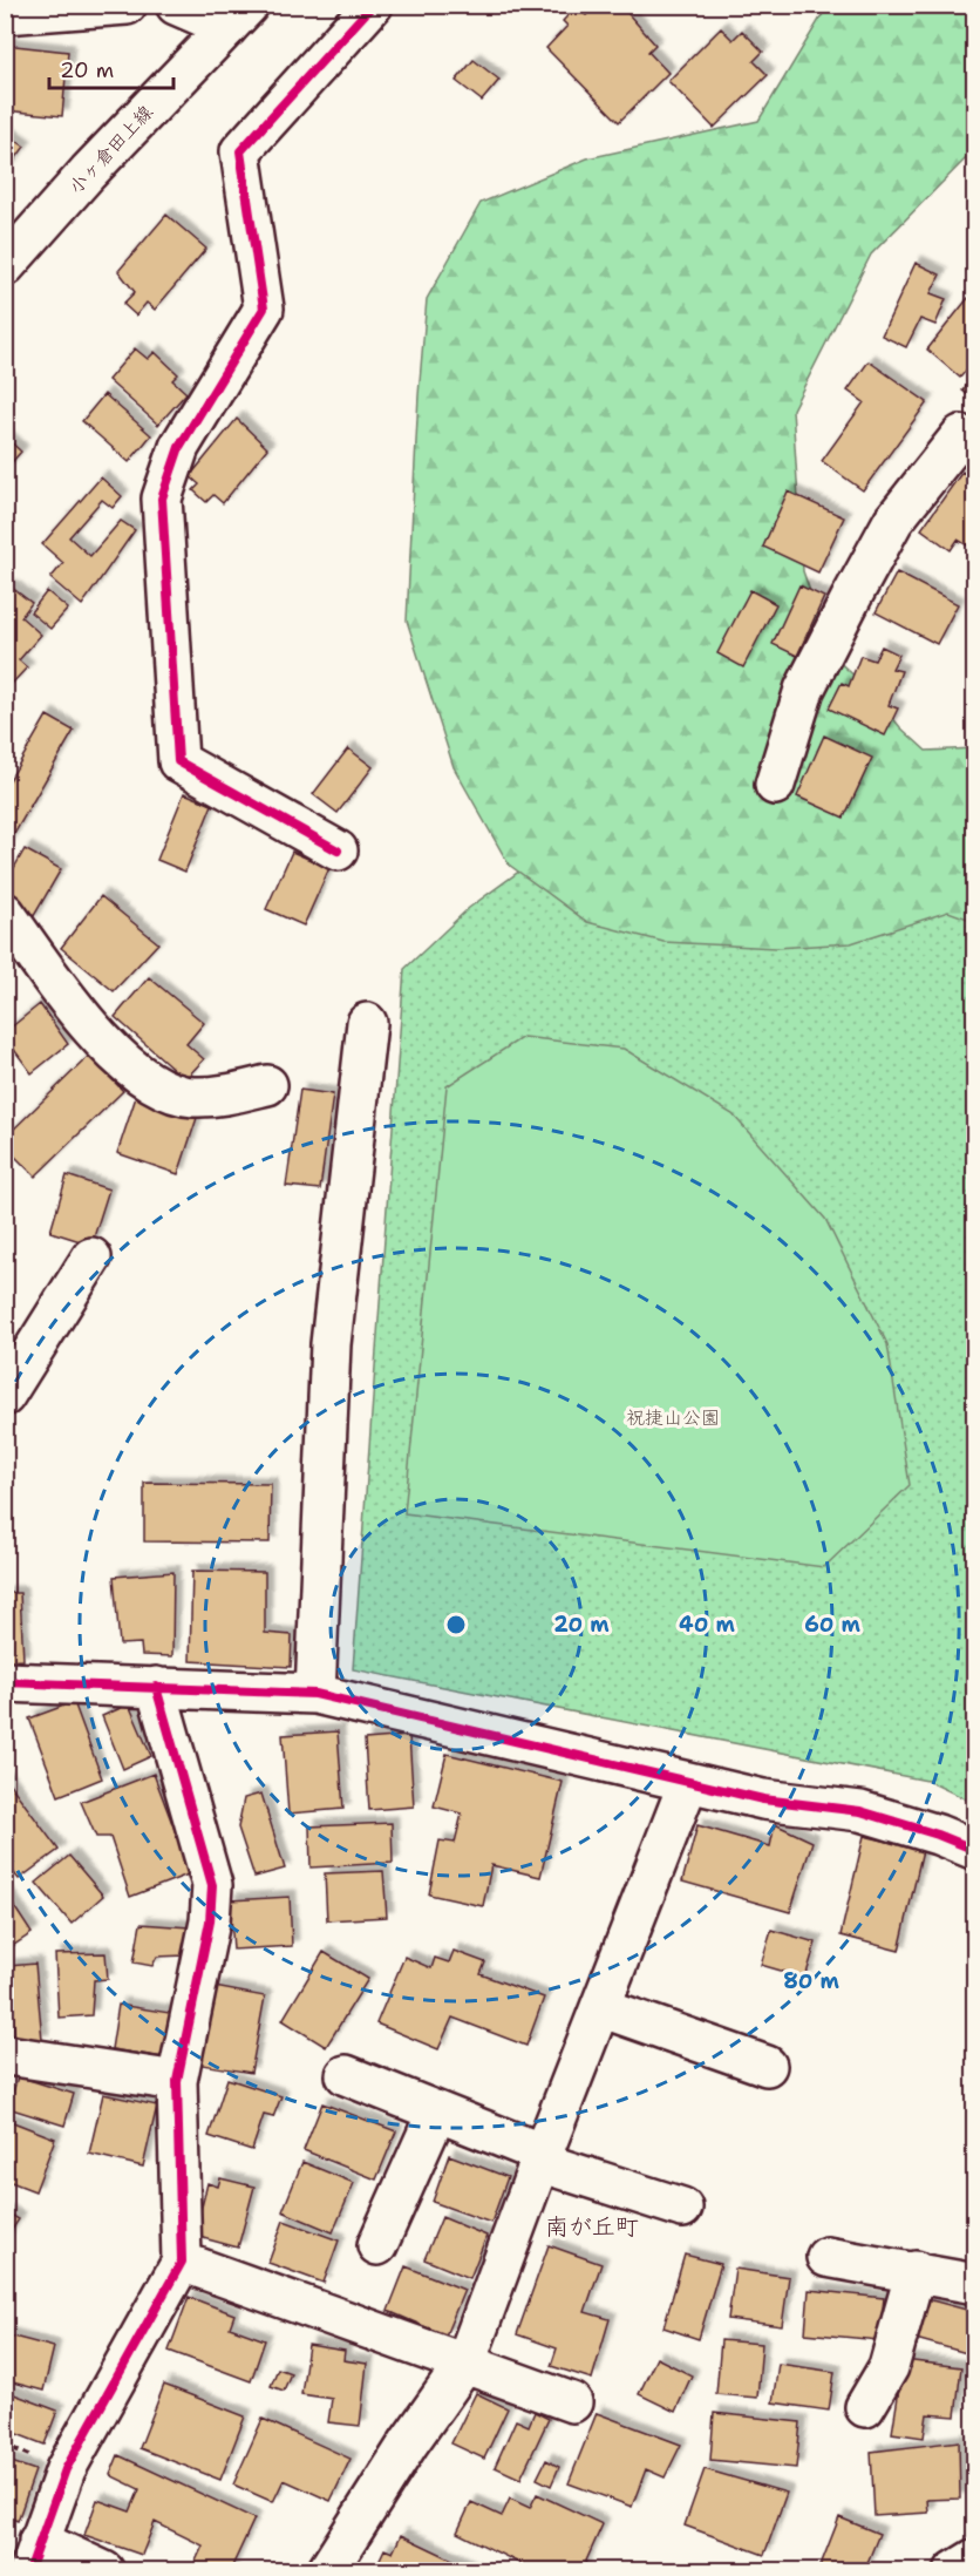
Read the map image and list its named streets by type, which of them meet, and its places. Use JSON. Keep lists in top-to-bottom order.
{
  "streets": {
    "street": ["小ヶ倉田上線"]
  },
  "districts": ["南が丘町"],
  "parks": ["祝捷山公園"],
  "scale_bar": "20 m",
  "rings": [
    "20 m",
    "40 m",
    "60 m",
    "80 m"
  ]
}
